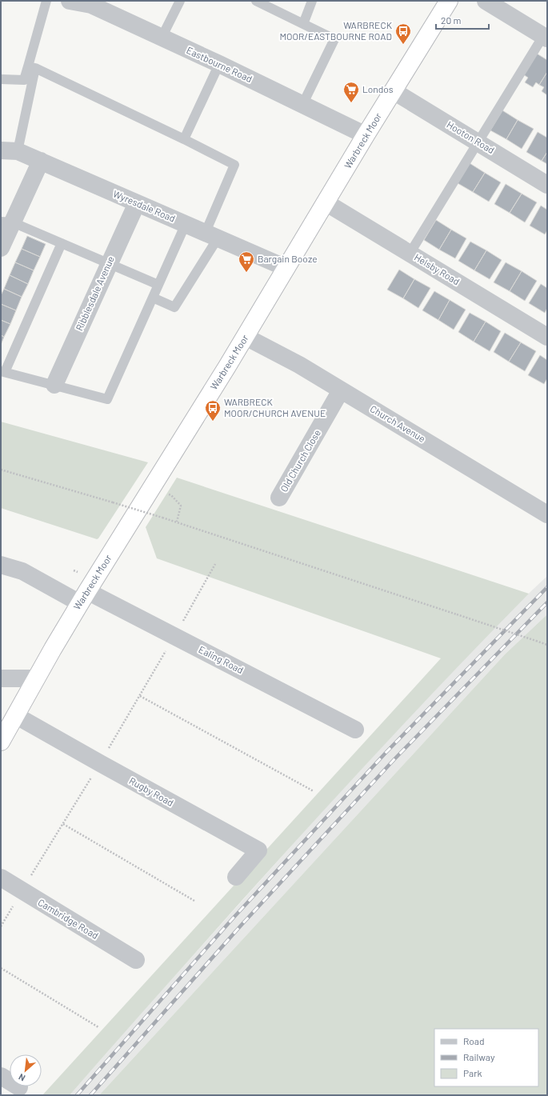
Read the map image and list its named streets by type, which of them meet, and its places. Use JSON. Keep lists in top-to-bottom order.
{
  "streets": {
    "highway": ["Warbreck Moor"],
    "street": [
      "Eastbourne Road",
      "Hooton Road",
      "Wyresdale Road",
      "Helsby Road",
      "Ribblesdale Avenue",
      "Church Avenue",
      "Old Church Close",
      "Ealing Road",
      "Rugby Road",
      "Cambridge Road"
    ]
  },
  "crossings": [
    ["Eastbourne Road", "Warbreck Moor"],
    ["Hooton Road", "Warbreck Moor"],
    ["Warbreck Moor", "Wyresdale Road"],
    ["Warbreck Moor", "Helsby Road"],
    ["Warbreck Moor", "Church Avenue"],
    ["Warbreck Moor", "Ealing Road"],
    ["Warbreck Moor", "Rugby Road"],
    ["Wyresdale Road", "Ribblesdale Avenue"],
    ["Church Avenue", "Old Church Close"]
  ],
  "places": {
    "bus stop": ["WARBRECK MOOR/EASTBOURNE ROAD", "WARBRECK MOOR/CHURCH AVENUE"],
    "supermarket": ["Londos", "Bargain Booze"]
  },
  "legend": ["Road", "Railway", "Park"],
  "scale_bar": "20 m",
  "north": "bottom left"
}
